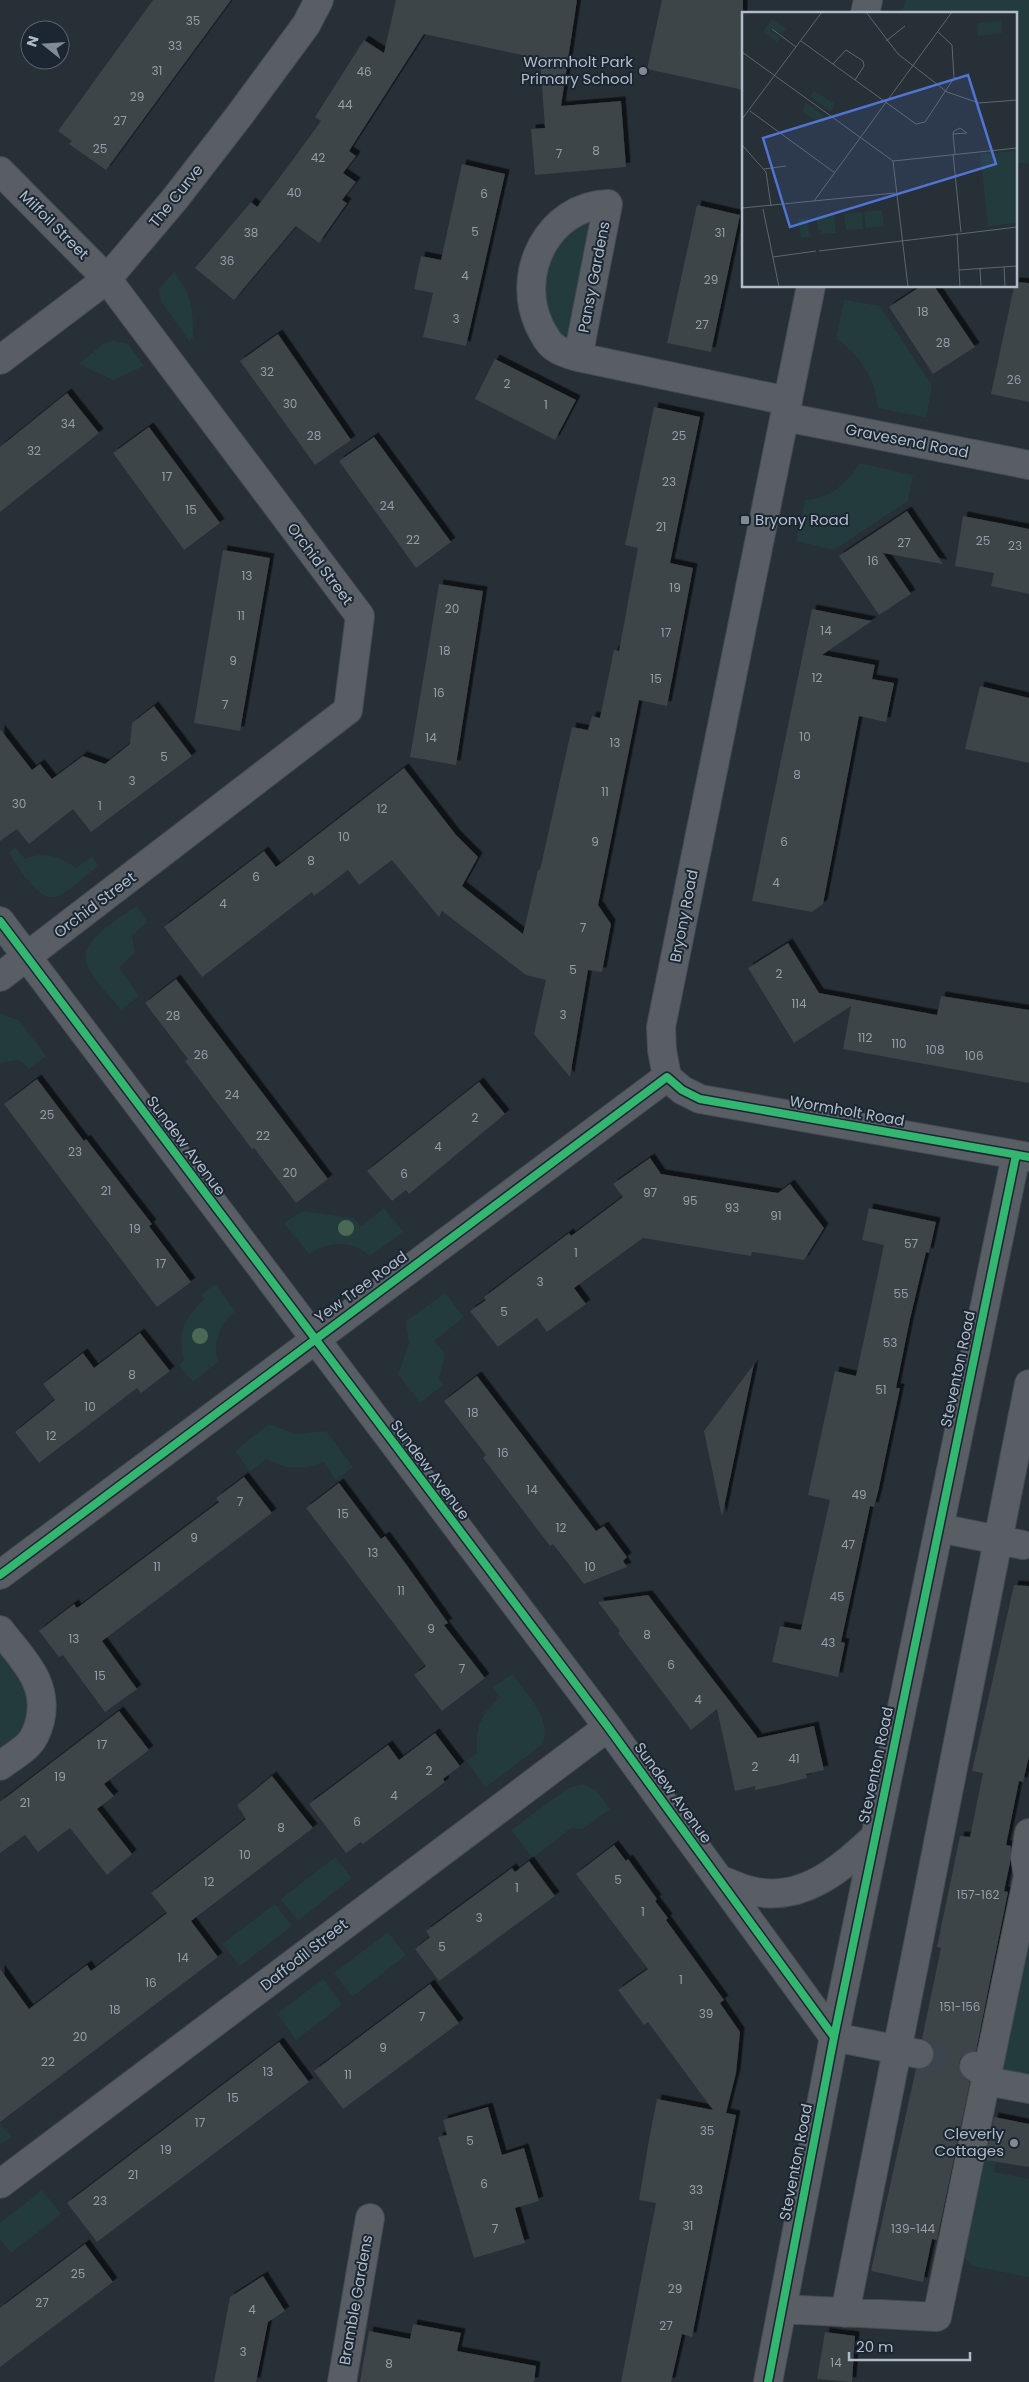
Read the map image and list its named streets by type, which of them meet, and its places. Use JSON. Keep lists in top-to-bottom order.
{
  "streets": {
    "street": [
      "The Curve",
      "Milfoil Street",
      "Pansy Gardens",
      "Gravesend Road",
      "Orchid Street",
      "Bryony Road",
      "Wormholt Road",
      "Sundew Avenue",
      "Yew Tree Road",
      "Steventon Road",
      "Daffodil Street",
      "Bramble Gardens"
    ]
  },
  "crossings": [
    ["The Curve", "Milfoil Street"],
    ["The Curve", "Orchid Street"],
    ["Milfoil Street", "Orchid Street"],
    ["Pansy Gardens", "Gravesend Road"],
    ["Pansy Gardens", "Bryony Road"],
    ["Gravesend Road", "Bryony Road"],
    ["Orchid Street", "Sundew Avenue"],
    ["Bryony Road", "Wormholt Road"],
    ["Bryony Road", "Yew Tree Road"],
    ["Wormholt Road", "Yew Tree Road"],
    ["Wormholt Road", "Steventon Road"],
    ["Sundew Avenue", "Yew Tree Road"],
    ["Sundew Avenue", "Steventon Road"],
    ["Sundew Avenue", "Daffodil Street"]
  ],
  "places": {
    "other": ["Wormholt Park Primary School", "Cleverly Cottages"],
    "transit": ["Bryony Road"]
  },
  "house_numbers": [
    "35",
    "33",
    "31",
    "46",
    "29",
    "44",
    "27",
    "25",
    "8",
    "7",
    "42",
    "40",
    "6",
    "5",
    "38",
    "31",
    "36",
    "4",
    "29",
    "18",
    "3",
    "27",
    "28",
    "32",
    "26",
    "2",
    "30",
    "1",
    "34",
    "28",
    "25",
    "32",
    "17",
    "23",
    "24",
    "15",
    "21",
    "22",
    "25",
    "27",
    "23",
    "16",
    "13",
    "19",
    "20",
    "11",
    "14",
    "17",
    "18",
    "9",
    "12",
    "15",
    "16",
    "7",
    "10",
    "14",
    "13",
    "5",
    "8",
    "3",
    "11",
    "30",
    "1",
    "12",
    "10",
    "9",
    "6",
    "8",
    "6",
    "4",
    "4",
    "7",
    "5",
    "2",
    "114",
    "3",
    "28",
    "112",
    "110",
    "108",
    "26",
    "106",
    "24",
    "25",
    "2",
    "22",
    "4",
    "23",
    "20",
    "6",
    "21",
    "97",
    "95",
    "93",
    "91",
    "19",
    "57",
    "1",
    "17",
    "3",
    "55",
    "5",
    "53",
    "8",
    "51",
    "10",
    "18",
    "12",
    "16",
    "14",
    "49",
    "7",
    "15",
    "12",
    "9",
    "47",
    "13",
    "11",
    "10",
    "11",
    "45",
    "9",
    "8",
    "13",
    "43",
    "6",
    "7",
    "15",
    "4",
    "17",
    "41",
    "2",
    "2",
    "19",
    "4",
    "21",
    "6",
    "8",
    "10",
    "5",
    "12",
    "1",
    "157-162",
    "1",
    "3",
    "5",
    "14",
    "1",
    "16",
    "151-156",
    "18",
    "39",
    "7",
    "20",
    "9",
    "22",
    "13",
    "11",
    "15",
    "17",
    "35",
    "5",
    "19",
    "21",
    "6",
    "33",
    "23",
    "31",
    "7",
    "139-144",
    "25",
    "29",
    "27",
    "4",
    "27",
    "3",
    "14",
    "8"
  ],
  "scale_bar": "20 m",
  "north": "left"
}
